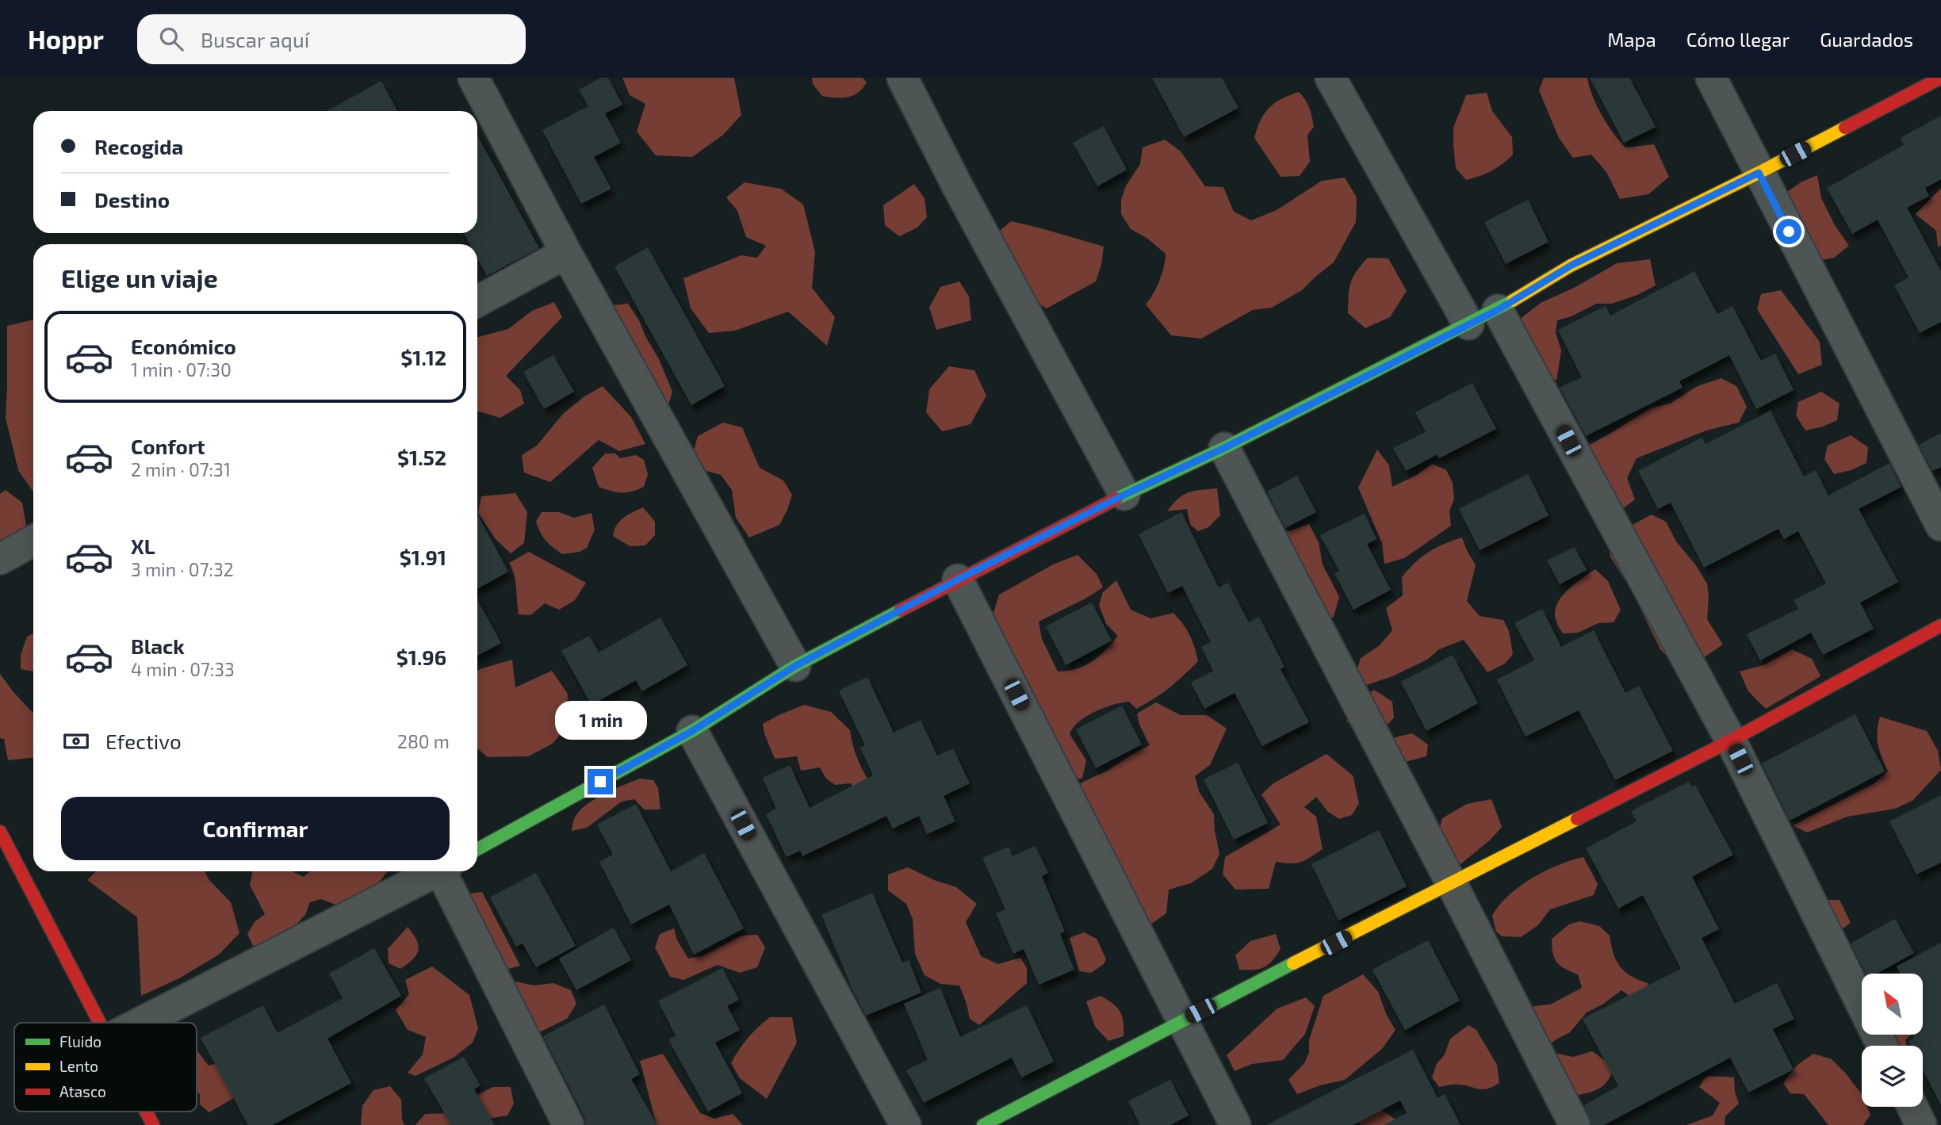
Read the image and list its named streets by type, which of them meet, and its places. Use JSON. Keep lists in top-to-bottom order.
{
  "legend": ["Fluido", "Lento", "Atasco"],
  "north": "top left",
  "page": {
    "header": "Hoppr",
    "search": "Buscar aquí",
    "nav": ["Mapa", "Cómo llegar", "Guardados"],
    "banner": ["Recogida", "Destino"],
    "heading": "Elige un viaje",
    "list": [
      {
        "name": "Económico",
        "note": "1 min · 07:30",
        "value": "$1.12"
      },
      {
        "name": "Confort",
        "note": "2 min · 07:31",
        "value": "$1.52"
      },
      {
        "name": "XL",
        "note": "3 min · 07:32",
        "value": "$1.91"
      },
      {
        "name": "Black",
        "note": "4 min · 07:33",
        "value": "$1.96"
      }
    ],
    "bubble": "1 min",
    "pay": ["Efectivo", "280 m"],
    "buttons": "Confirmar"
  }
}
